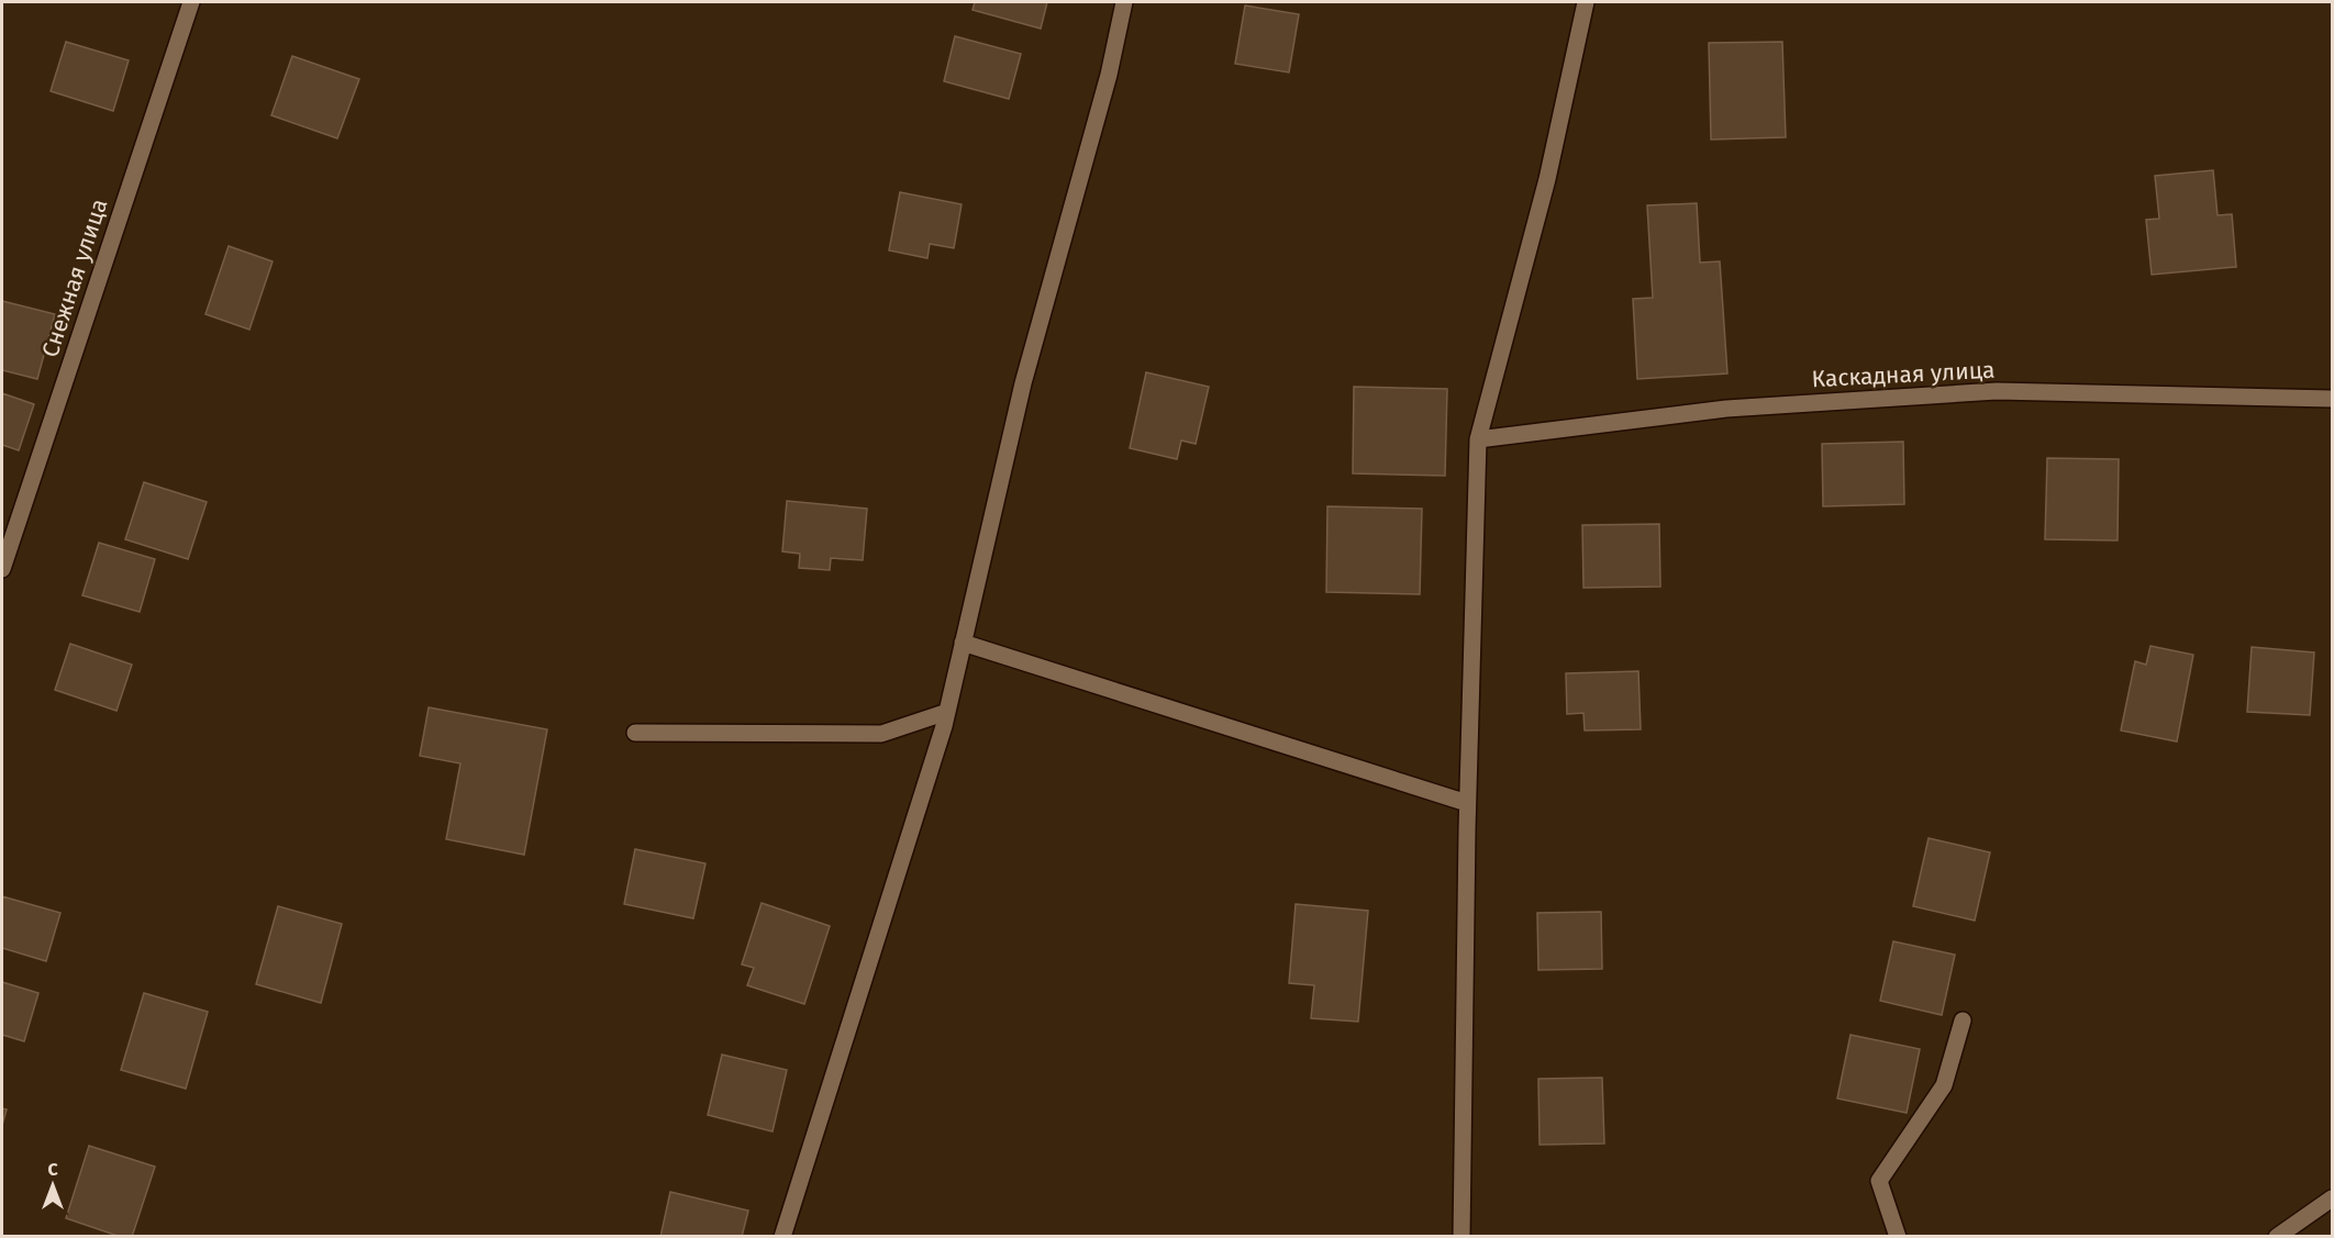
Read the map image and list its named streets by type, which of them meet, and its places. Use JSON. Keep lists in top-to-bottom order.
{
  "streets": {
    "street": ["Снежная улица", "Каскадная улица"]
  },
  "north": "top"
}
